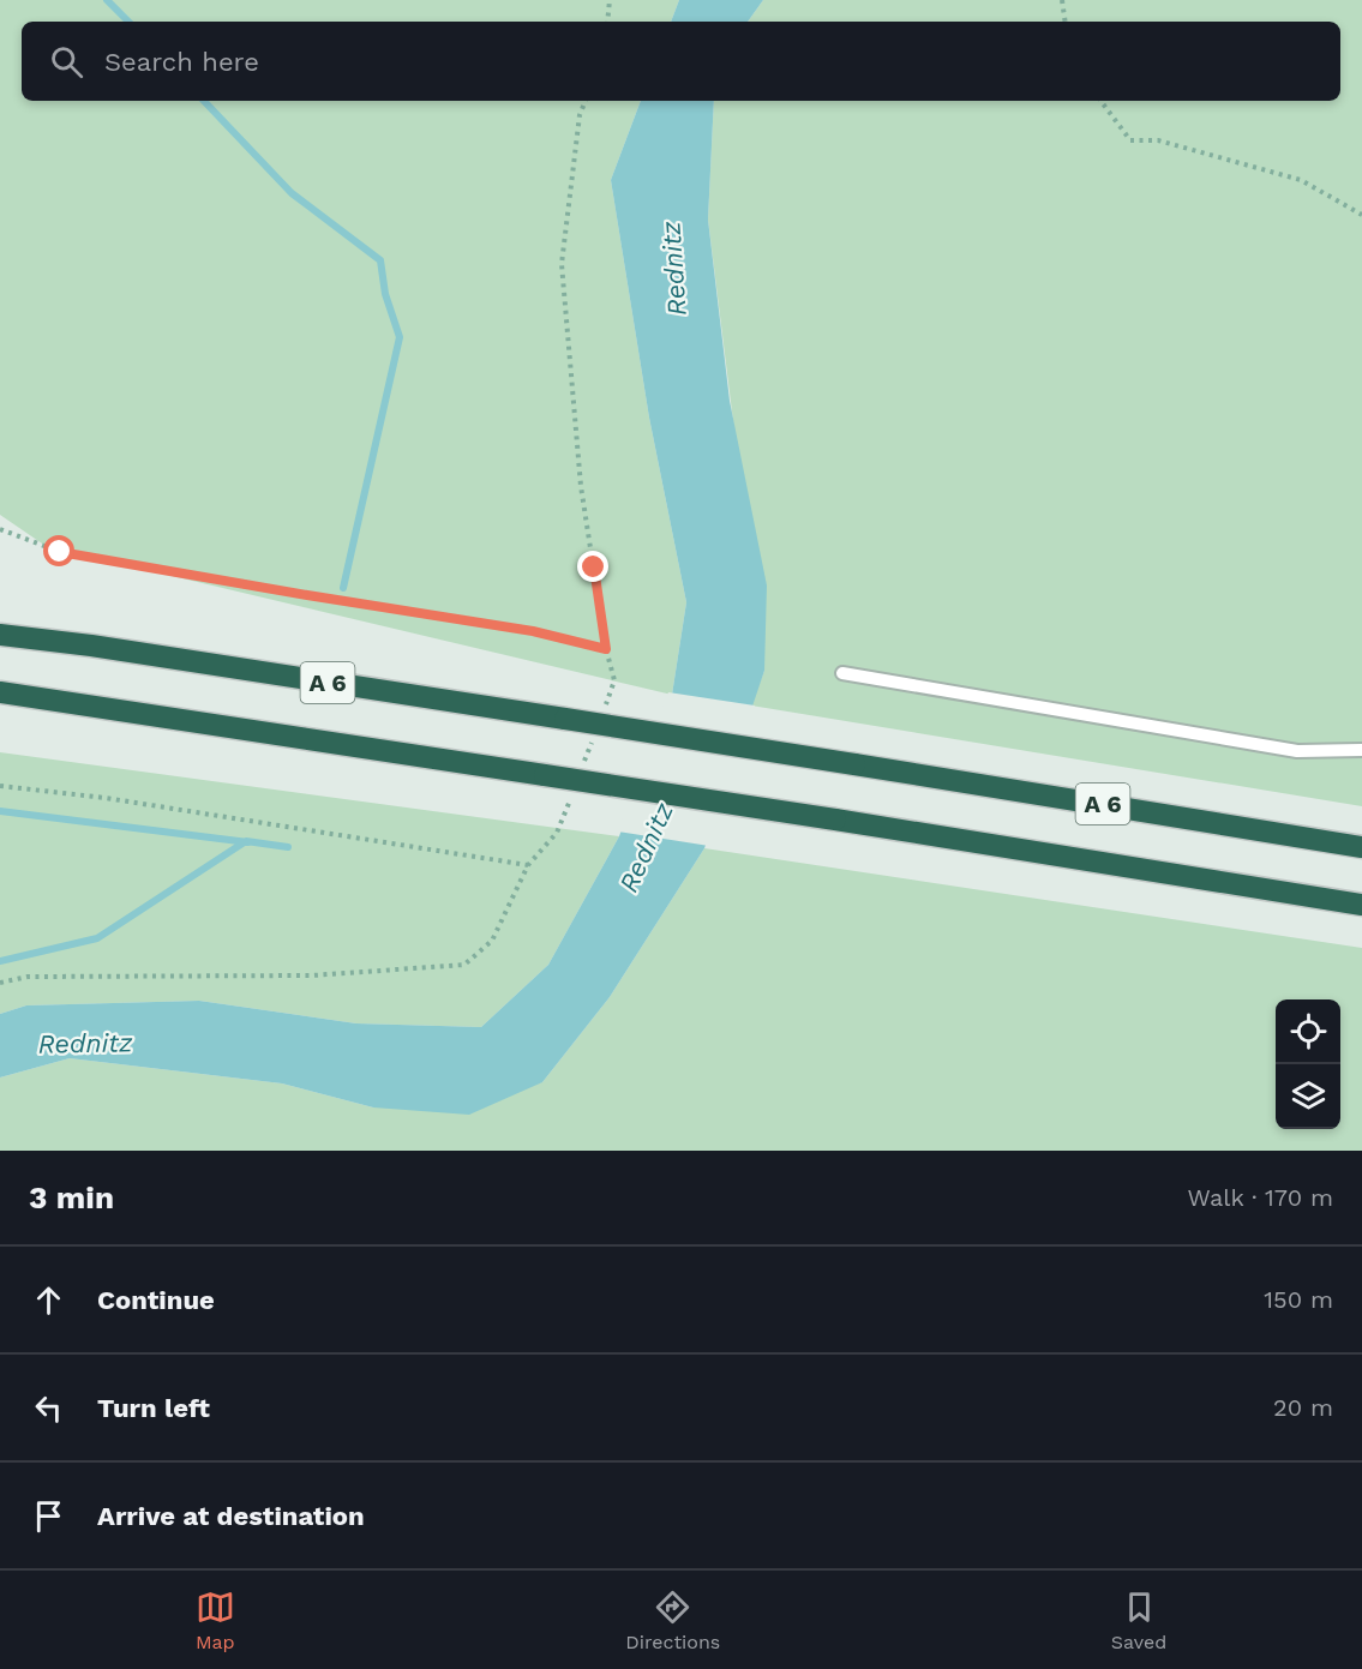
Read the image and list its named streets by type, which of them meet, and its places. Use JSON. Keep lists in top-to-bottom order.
{
  "streets": {
    "highway": ["A 6"]
  },
  "water": ["Rednitz"],
  "page": {
    "search": "Search here",
    "heading": ["3 min", "Walk · 170 m"],
    "list": [
      ["Continue", "150 m"],
      ["Turn left", "20 m"],
      "Arrive at destination"
    ],
    "nav": ["Map", "Directions", "Saved"]
  }
}
